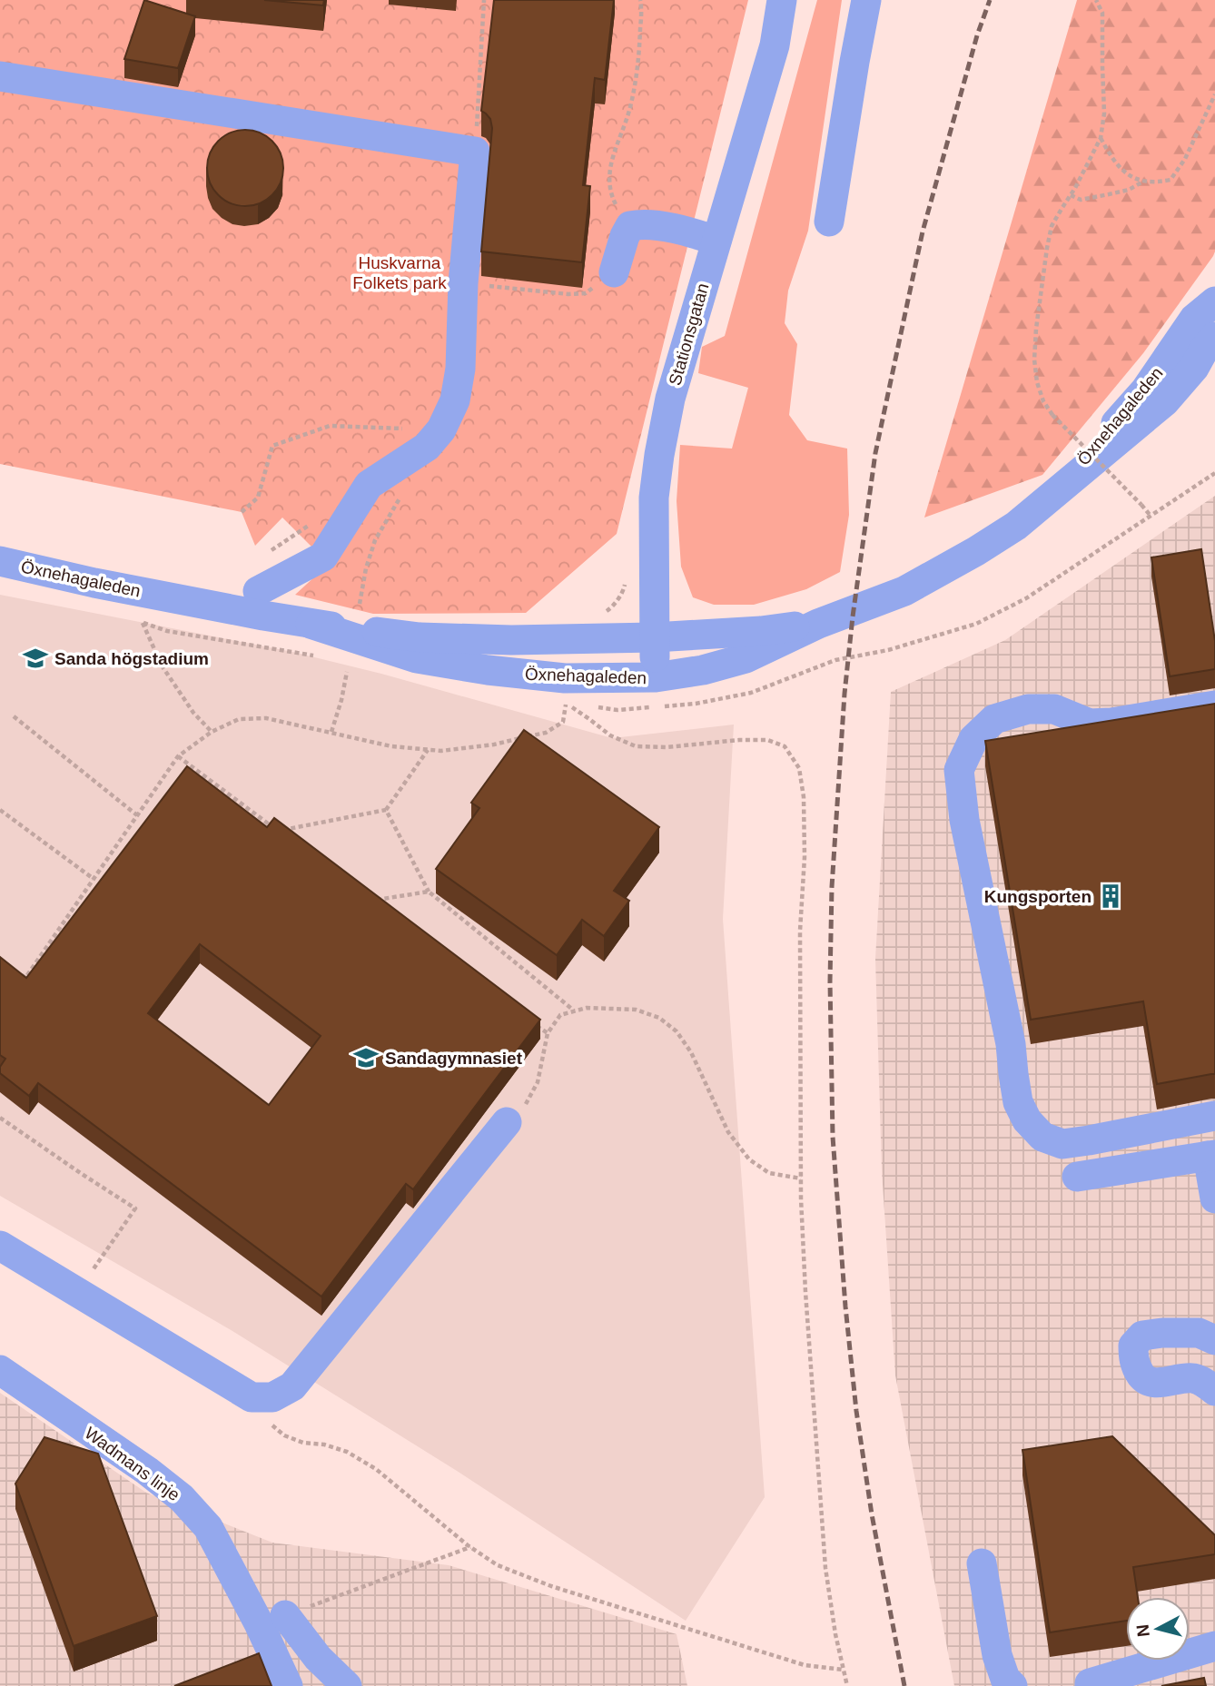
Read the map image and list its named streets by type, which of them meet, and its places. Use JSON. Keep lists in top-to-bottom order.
{
  "streets": {
    "street": ["Stationsgatan", "Öxnehagaleden", "Wadmans linje"]
  },
  "crossings": [
    ["Stationsgatan", "Öxnehagaleden"]
  ],
  "parks": ["Huskvarna Folkets park"],
  "places": {
    "school or university": ["Sanda högstadium", "Sandagymnasiet"],
    "building": ["Kungsporten"]
  },
  "north": "left"
}
